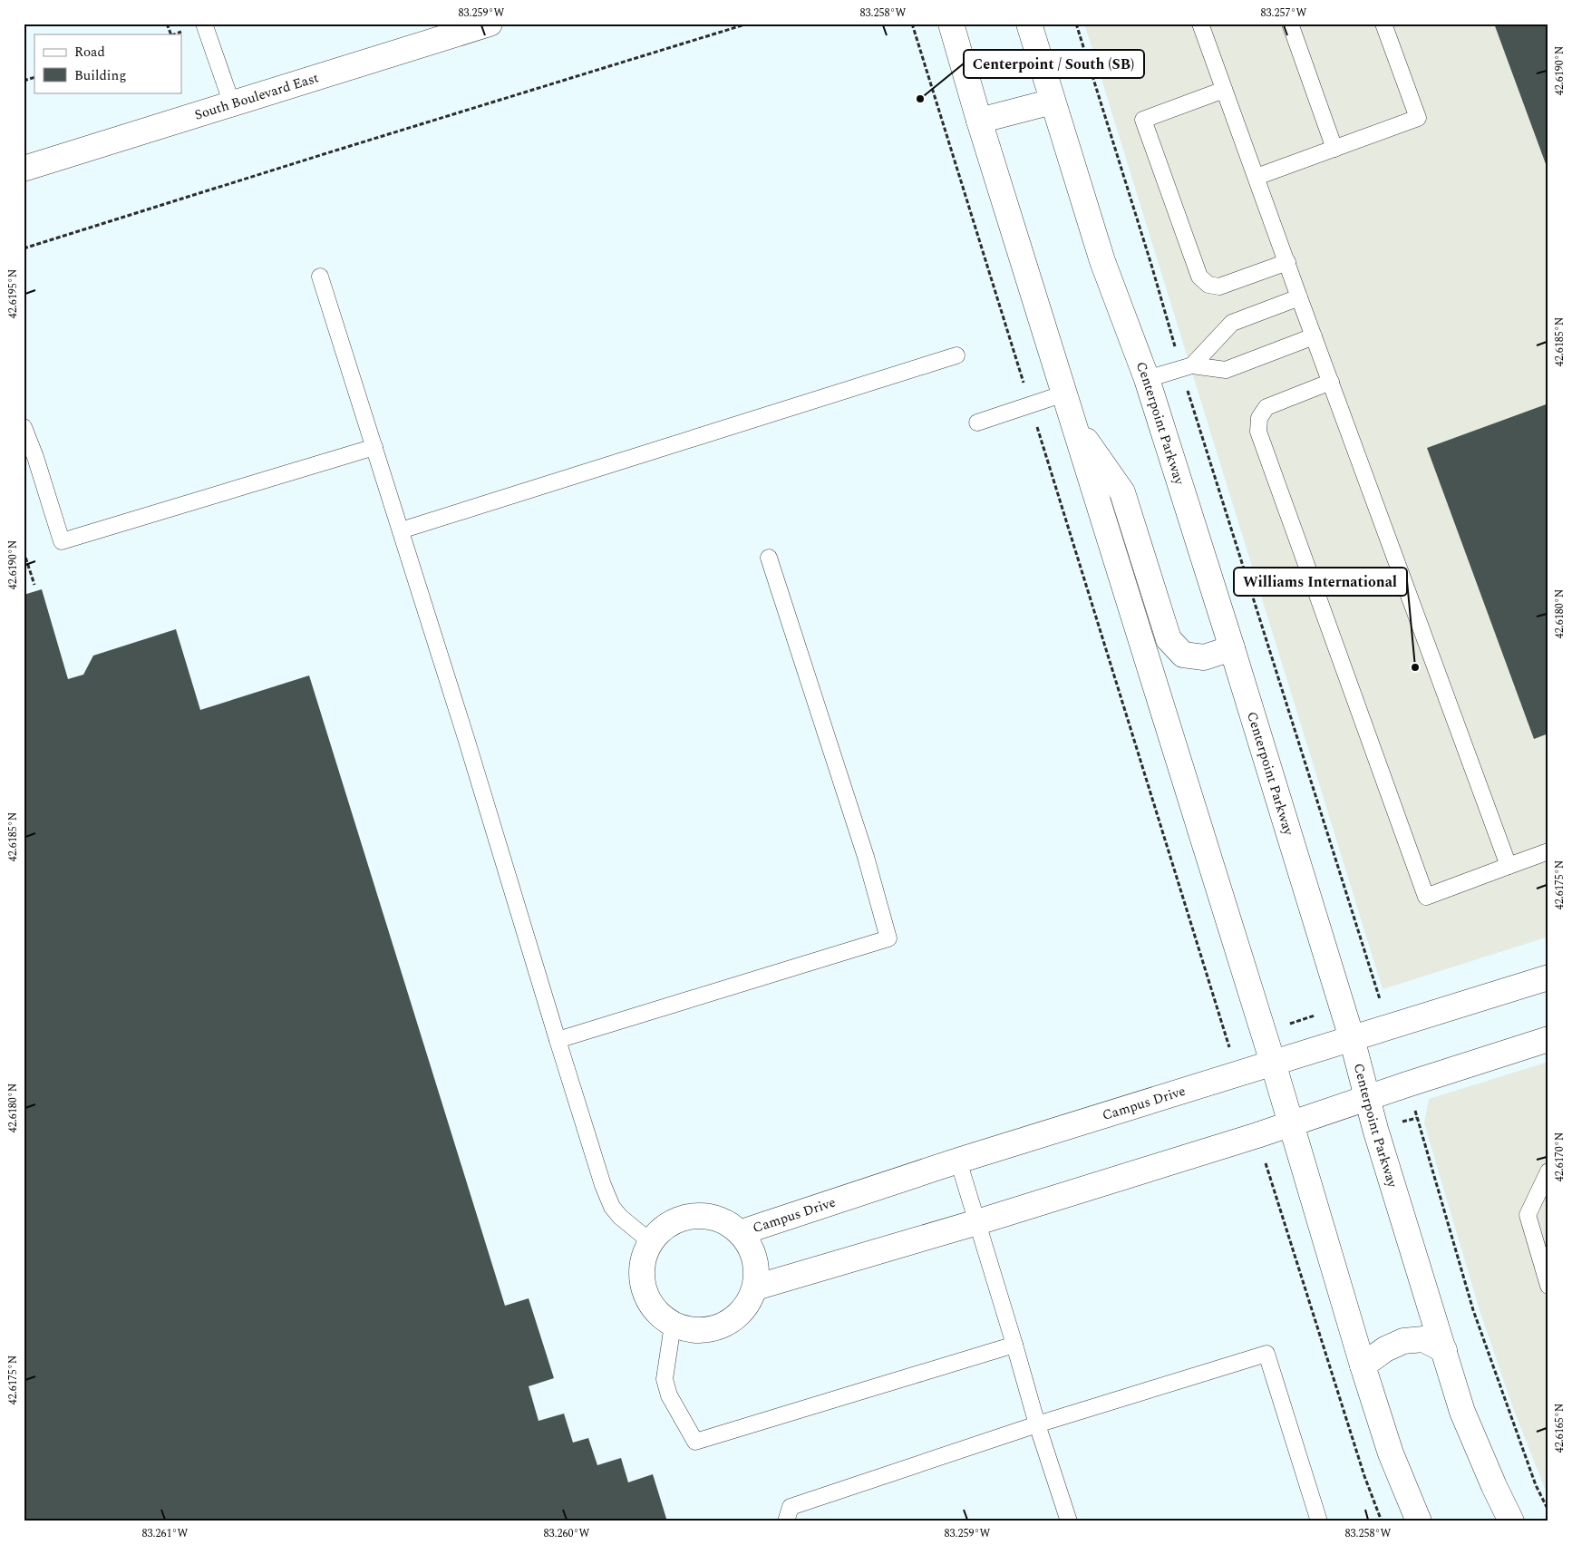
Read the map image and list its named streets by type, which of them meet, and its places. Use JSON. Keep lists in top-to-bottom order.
{
  "streets": {
    "street": ["South Boulevard East", "Centerpoint Parkway", "Campus Drive"]
  },
  "crossings": [
    ["Centerpoint Parkway", "Campus Drive"]
  ],
  "places": ["Centerpoint / South (SB)", "Williams International"],
  "legend": ["Road", "Building"],
  "coordinates": [
    "83.259°W",
    "83.258°W",
    "83.257°W",
    "42.6190°N",
    "42.6195°N",
    "42.6185°N",
    "42.6180°N",
    "42.6175°N",
    "42.6170°N",
    "42.6165°N",
    "83.261°W",
    "83.260°W"
  ]
}
